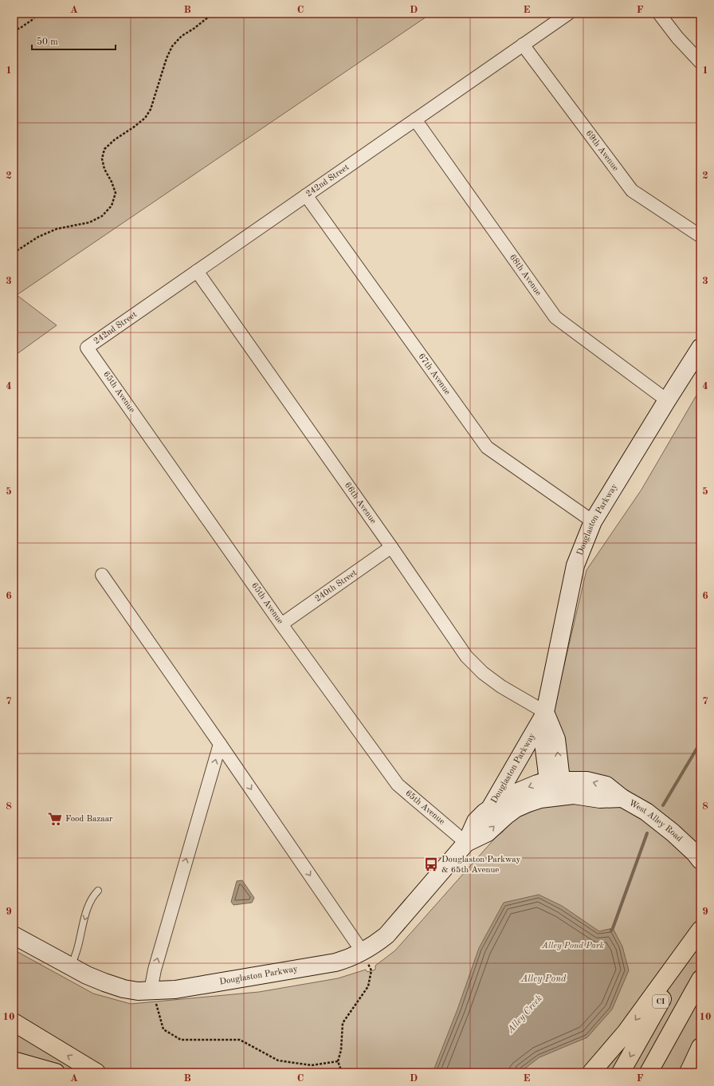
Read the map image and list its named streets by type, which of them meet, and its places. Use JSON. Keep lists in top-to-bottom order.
{
  "streets": {
    "highway": ["CI"],
    "main road": ["Douglaston Parkway", "West Alley Road"],
    "street": [
      "69th Avenue",
      "242nd Street",
      "68th Avenue",
      "67th Avenue",
      "65th Avenue",
      "66th Avenue",
      "240th Street"
    ]
  },
  "crossings": [
    ["69th Avenue", "242nd Street"],
    ["242nd Street", "68th Avenue"],
    ["242nd Street", "67th Avenue"],
    ["242nd Street", "65th Avenue"],
    ["242nd Street", "66th Avenue"],
    ["68th Avenue", "Douglaston Parkway"],
    ["67th Avenue", "Douglaston Parkway"],
    ["65th Avenue", "Douglaston Parkway"],
    ["65th Avenue", "240th Street"],
    ["66th Avenue", "Douglaston Parkway"],
    ["66th Avenue", "240th Street"],
    ["Douglaston Parkway", "West Alley Road"]
  ],
  "water": ["Alley Pond", "Alley Creek"],
  "parks": ["Alley Pond Park"],
  "places": {
    "supermarket": ["Food Bazaar"],
    "bus stop": ["Douglaston Parkway & 65th Avenue"]
  },
  "scale_bar": "50 m",
  "grid": {
    "columns": [
      "A",
      "B",
      "C",
      "D",
      "E",
      "F"
    ],
    "rows": [
      "1",
      "2",
      "3",
      "4",
      "5",
      "6",
      "7",
      "8",
      "9",
      "10"
    ]
  }
}
